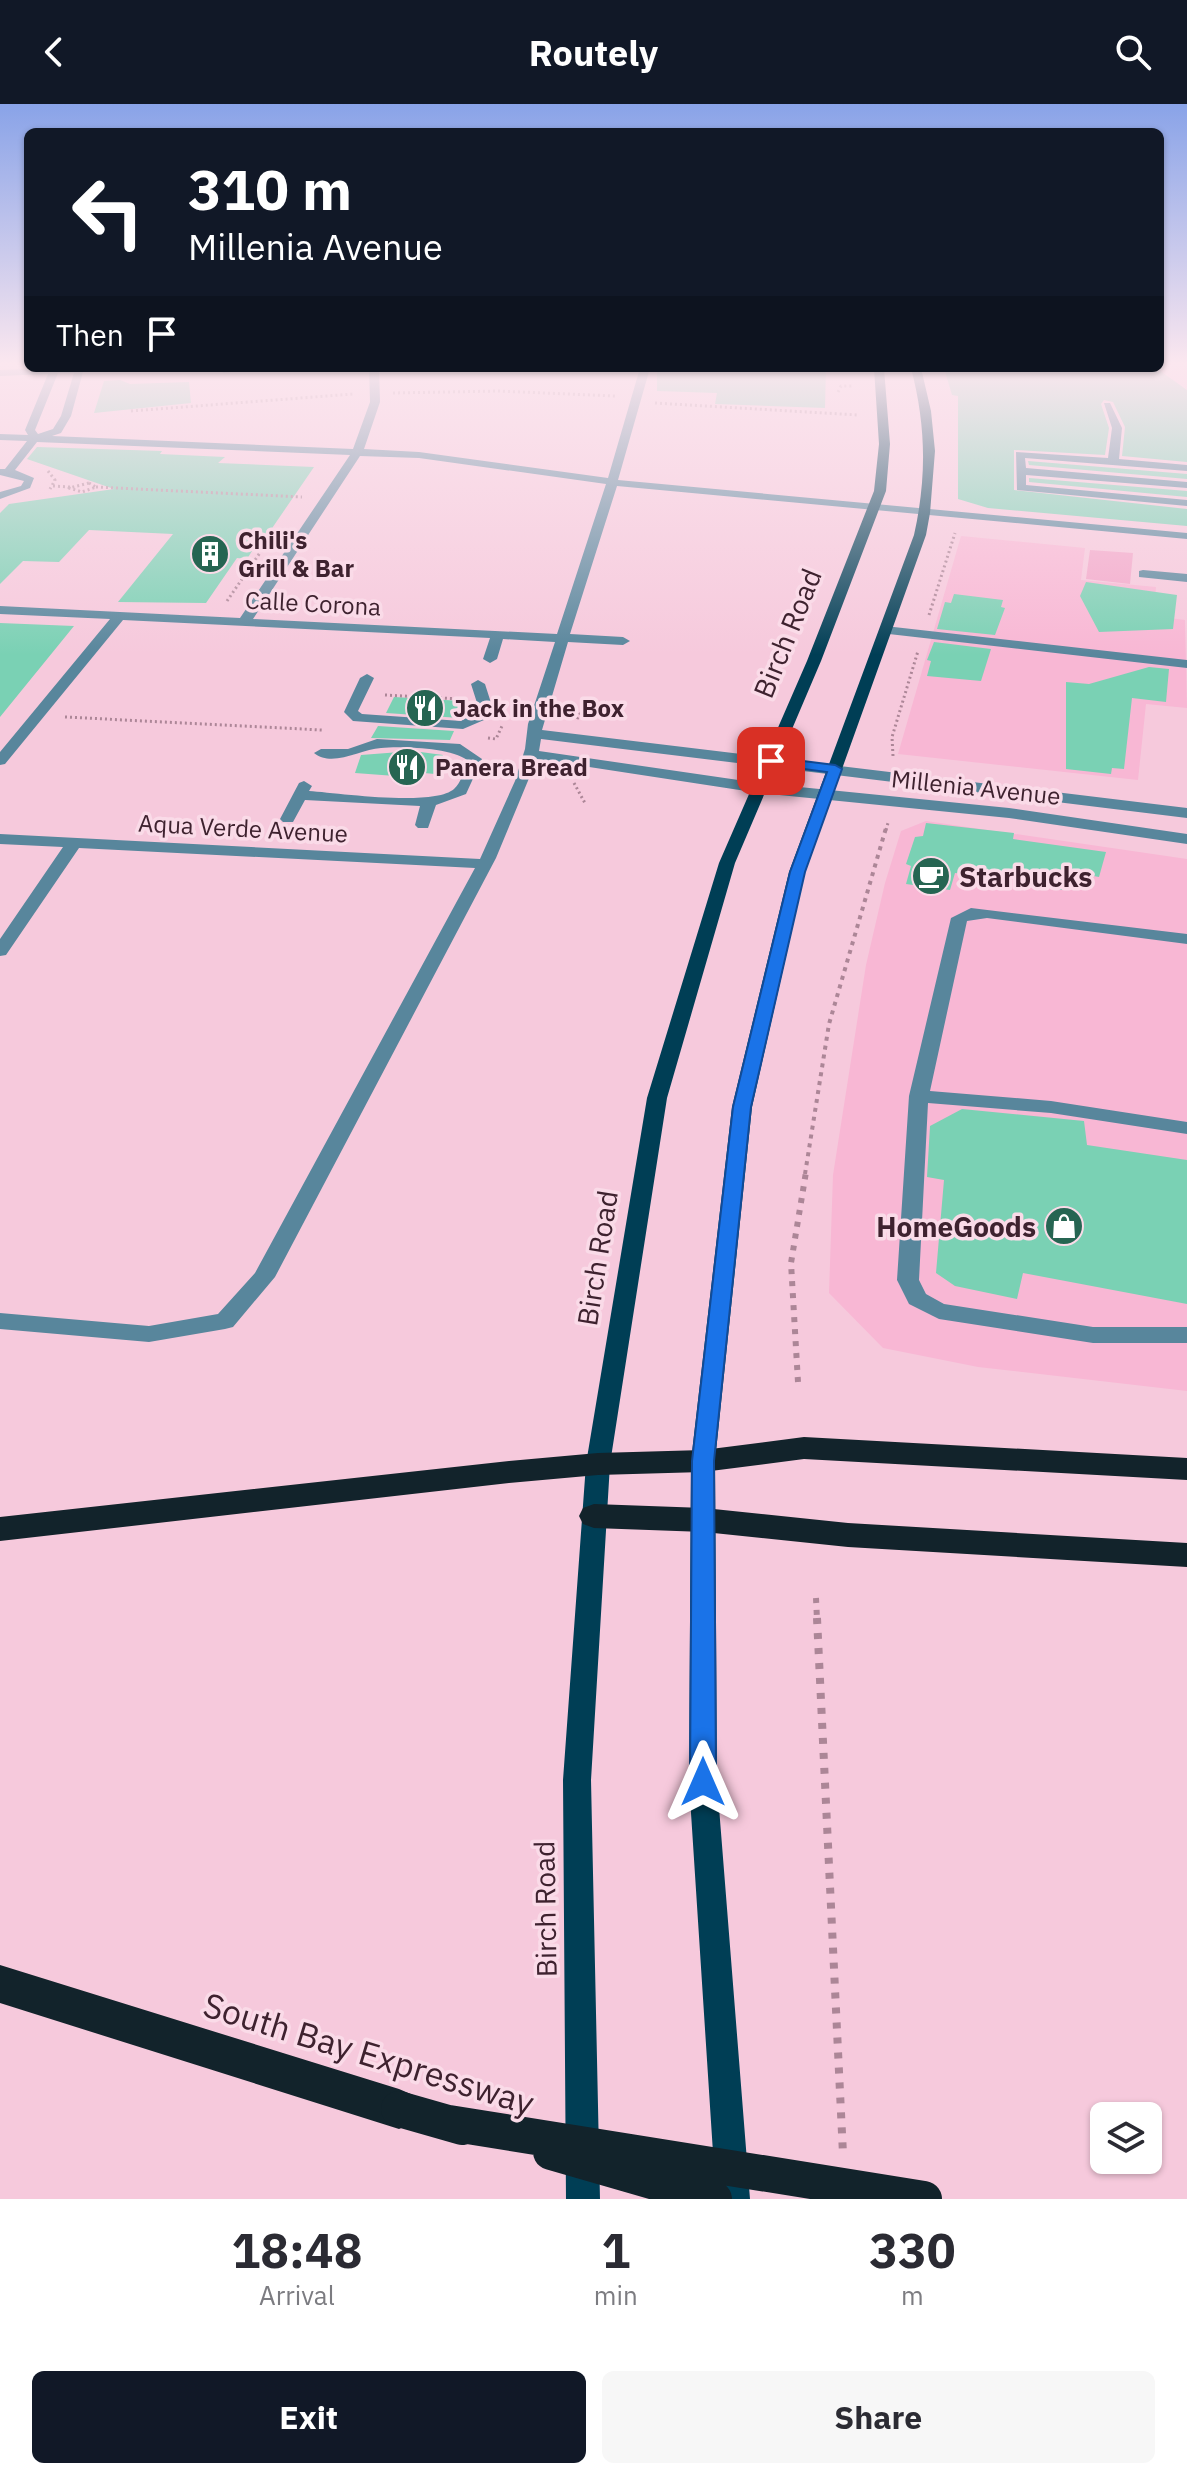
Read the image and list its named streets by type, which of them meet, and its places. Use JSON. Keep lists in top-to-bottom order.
{
  "streets": {
    "highway": ["South Bay Expressway"],
    "main road": ["Birch Road"],
    "street": ["Calle Corona", "Millenia Avenue", "Aqua Verde Avenue"]
  },
  "crossings": [
    ["Birch Road", "Millenia Avenue"]
  ],
  "places": {
    "building": ["Chili's Grill & Bar"],
    "restaurant": ["Jack in the Box", "Panera Bread"],
    "cafe": ["Starbucks"],
    "shop": ["HomeGoods"]
  },
  "page": {
    "header": "Routely",
    "turn": ["310 m", "Millenia Avenue"],
    "then": "Then",
    "eta": [
      "18:48",
      "Arrival",
      "1",
      "min",
      "330",
      "m"
    ],
    "buttons": ["Exit", "Share"]
  }
}
